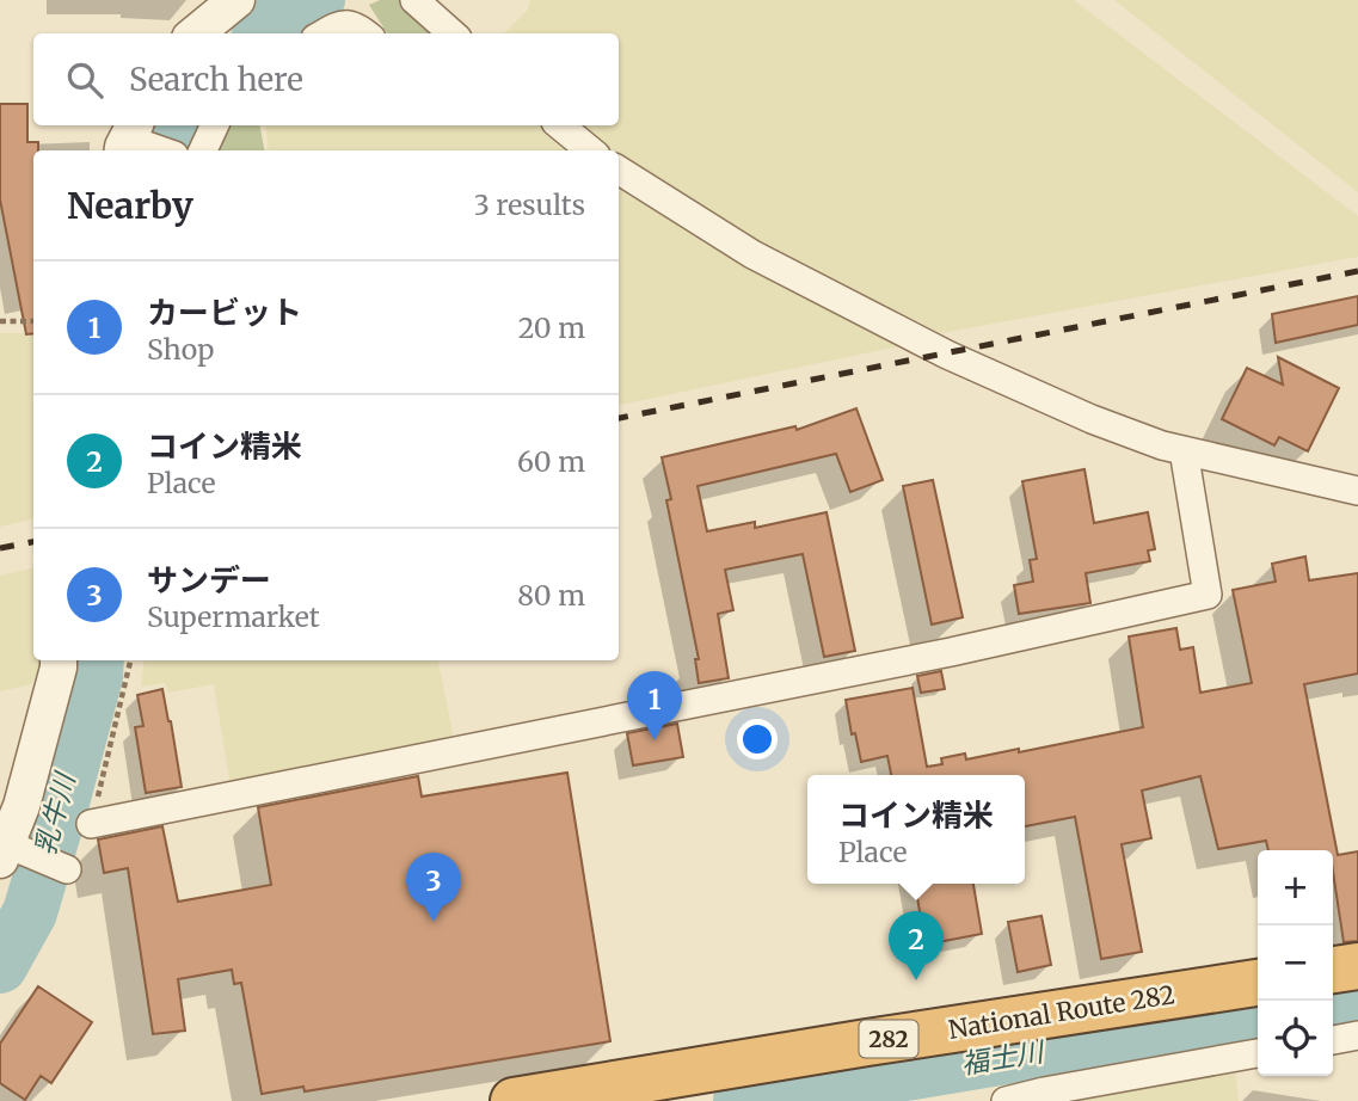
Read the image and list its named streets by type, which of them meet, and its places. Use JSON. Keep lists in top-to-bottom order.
{
  "streets": {
    "highway": ["National Route 282", "282"]
  },
  "water": ["乳牛川", "福士川"],
  "page": {
    "search": "Search here",
    "heading": ["Nearby", "3 results"],
    "list": [
      {
        "mark": "1",
        "name": "カービット",
        "note": "Shop",
        "value": "20 m"
      },
      {
        "mark": "2",
        "name": "コイン精米",
        "note": "Place",
        "value": "60 m"
      },
      {
        "mark": "3",
        "name": "サンデー",
        "note": "Supermarket",
        "value": "80 m"
      }
    ],
    "pins": ["1", "3", "2"],
    "popup": ["コイン精米", "Place"],
    "map_buttons": ["+", "−"]
  }
}
